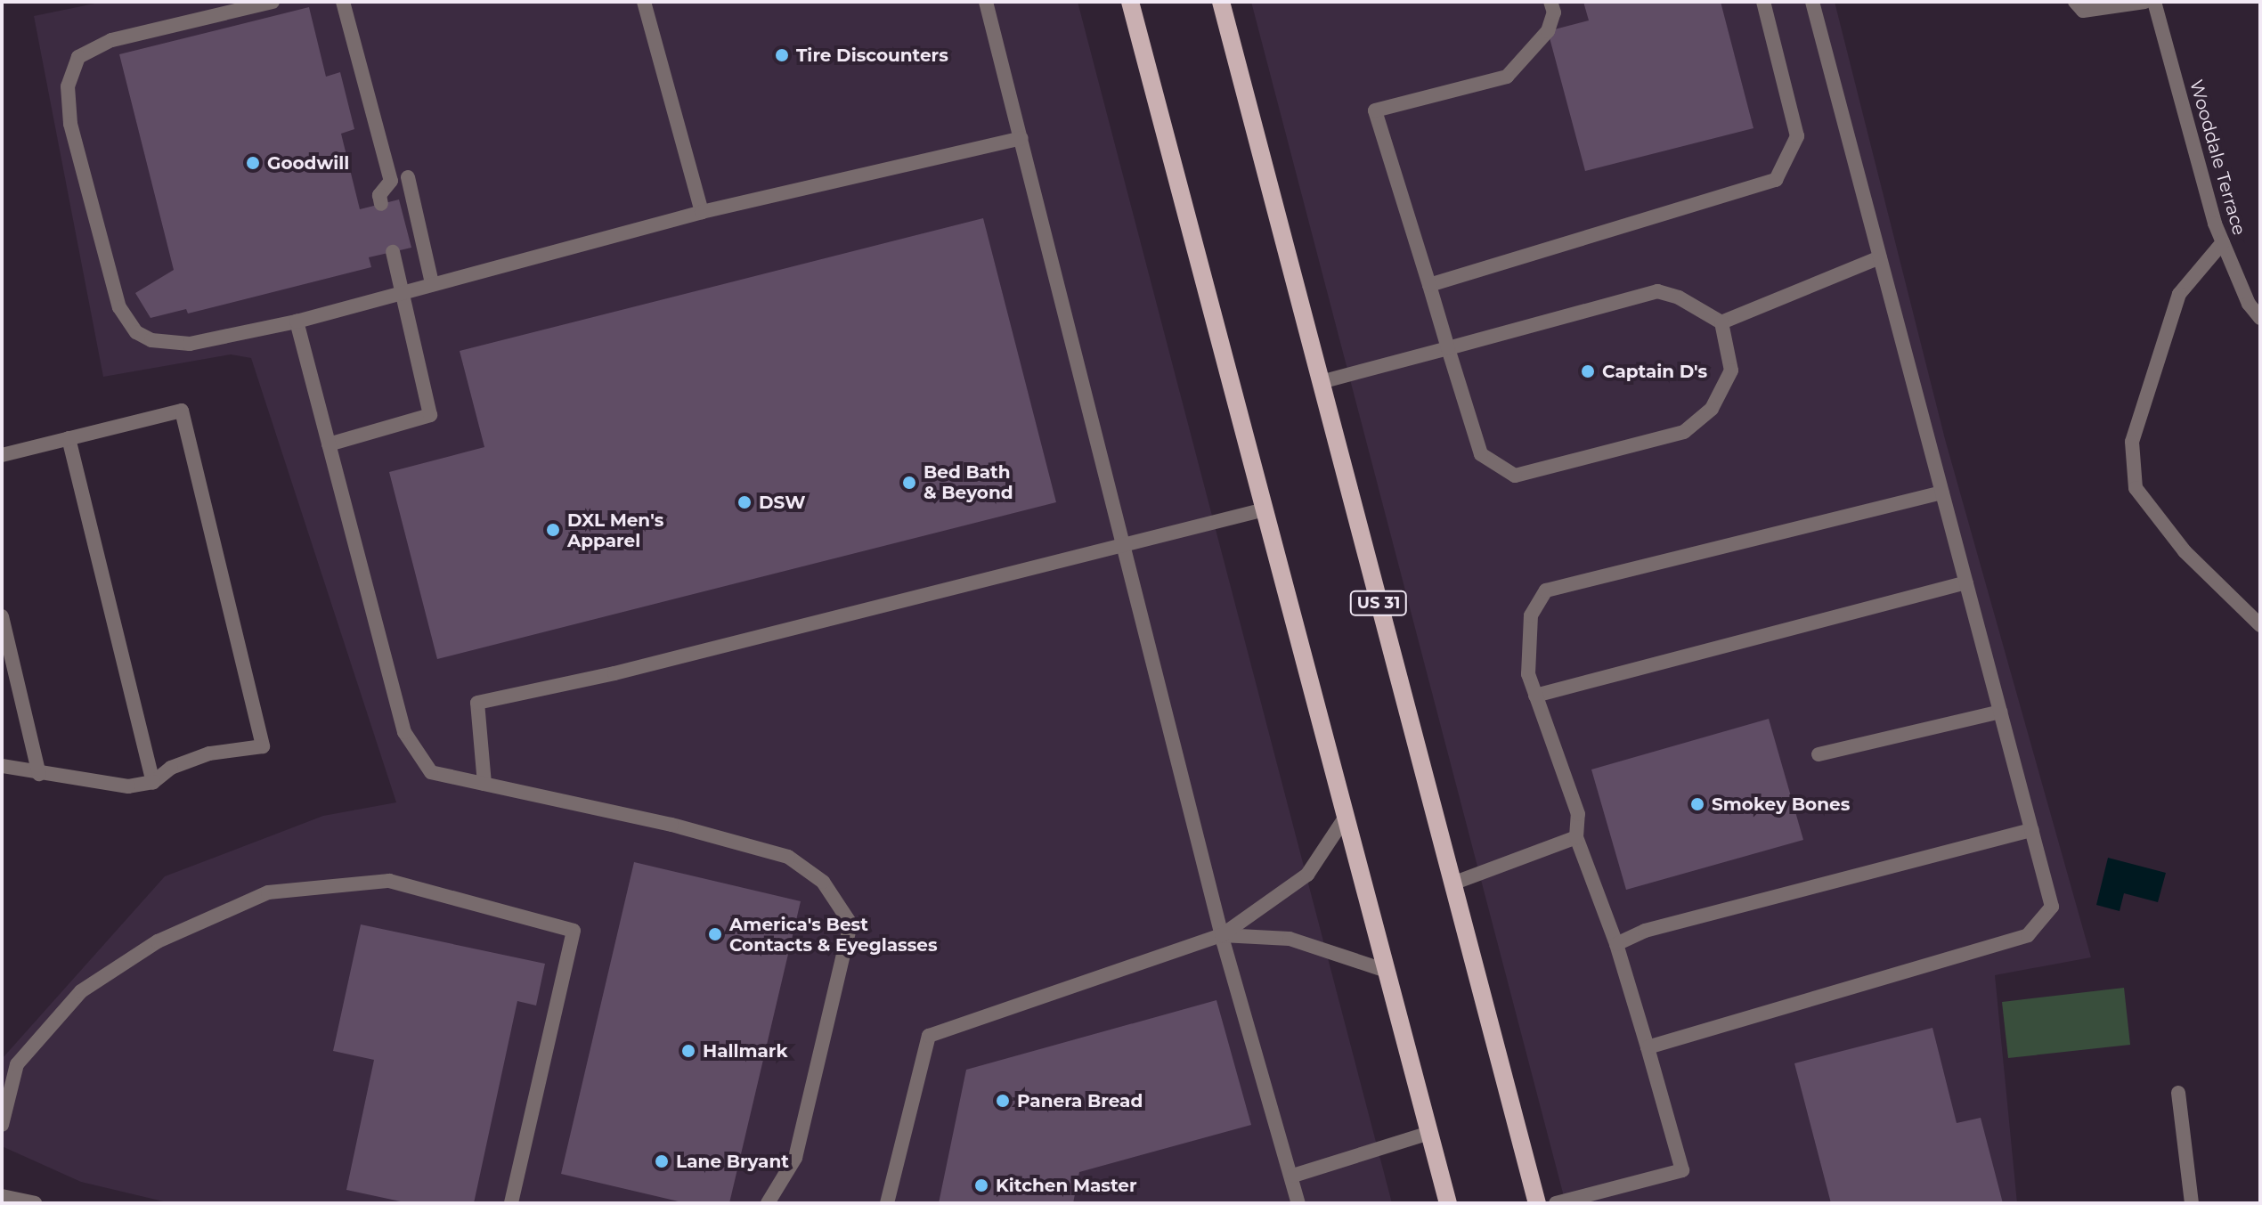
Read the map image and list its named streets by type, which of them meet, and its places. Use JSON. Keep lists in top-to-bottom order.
{
  "streets": {
    "main road": ["US 31"],
    "street": ["Wooddale Terrace"]
  },
  "places": [
    "Tire Discounters",
    "Goodwill",
    "Captain D's",
    "Bed Bath & Beyond",
    "DSW",
    "DXL Men's Apparel",
    "Smokey Bones",
    "America's Best Contacts & Eyeglasses",
    "Hallmark",
    "Panera Bread",
    "Lane Bryant",
    "Kitchen Master"
  ]
}
